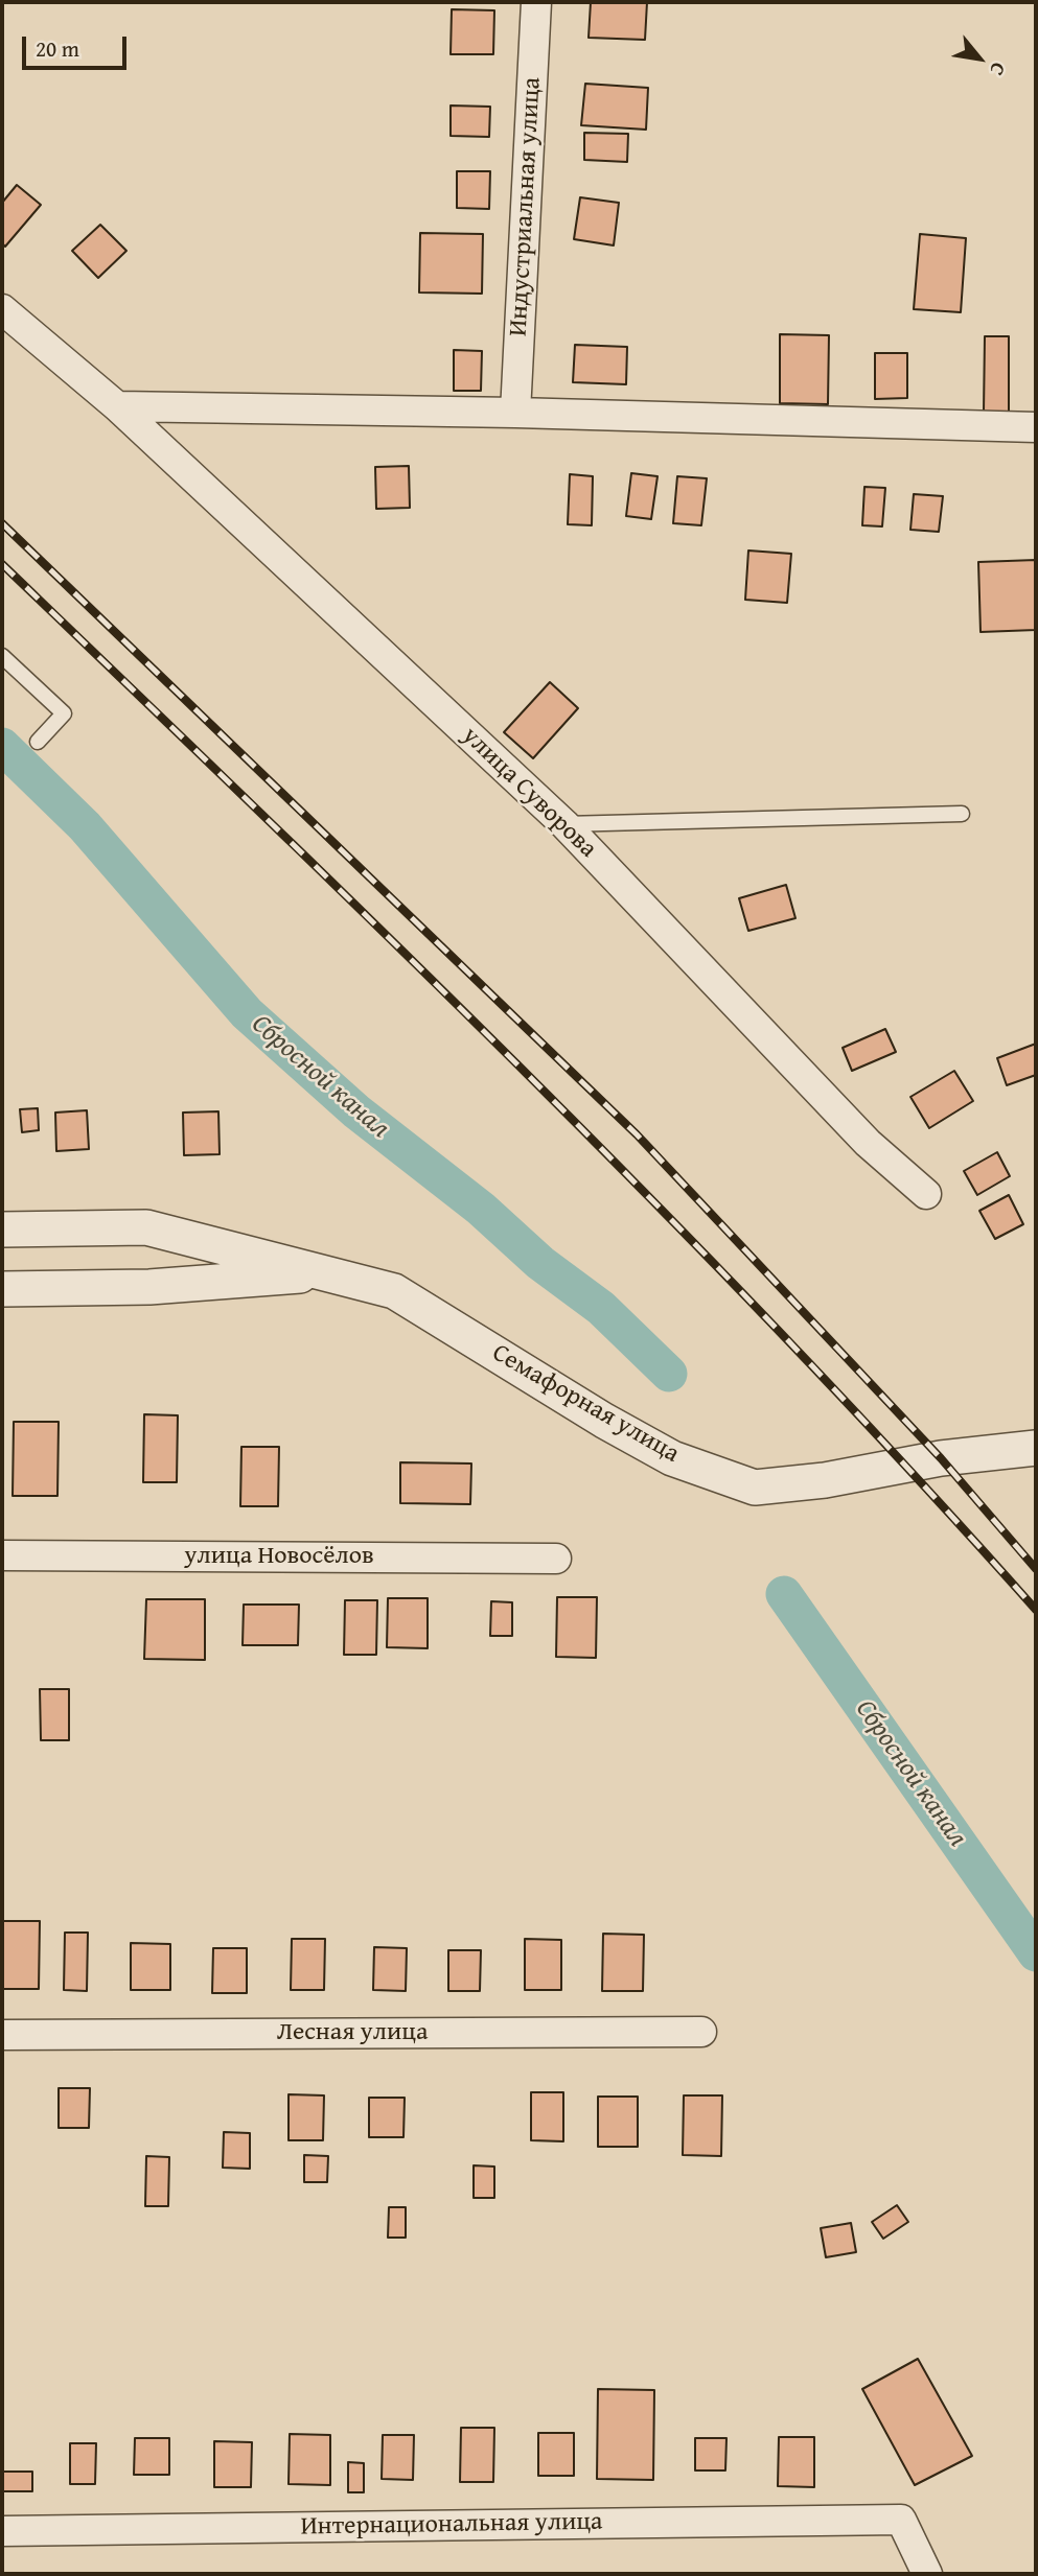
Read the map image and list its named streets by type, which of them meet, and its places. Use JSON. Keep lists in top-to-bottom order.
{
  "streets": {
    "street": [
      "Индустриальная улица",
      "улица Суворова",
      "Семафорная улица",
      "улица Новосёлов",
      "Лесная улица",
      "Интернациональная улица"
    ]
  },
  "water": ["Сбросной канал"],
  "scale_bar": "20 m",
  "north": "bottom right"
}
